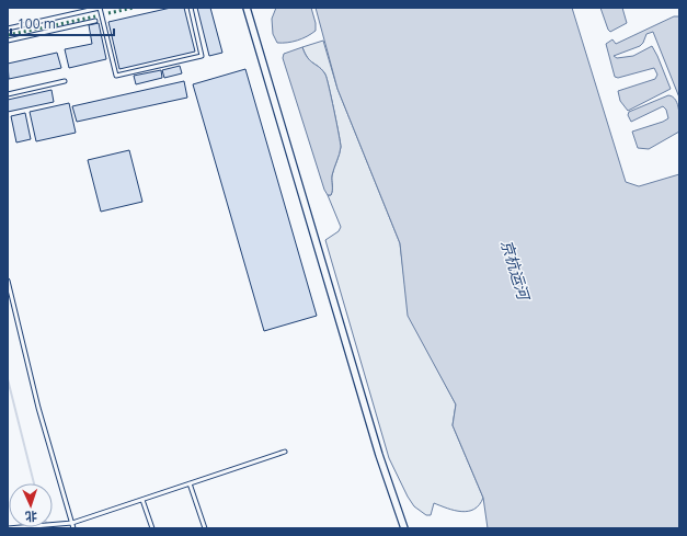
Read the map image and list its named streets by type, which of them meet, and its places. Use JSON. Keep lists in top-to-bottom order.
{
  "water": ["京杭运河"],
  "scale_bar": "100 m",
  "north": "bottom"
}
